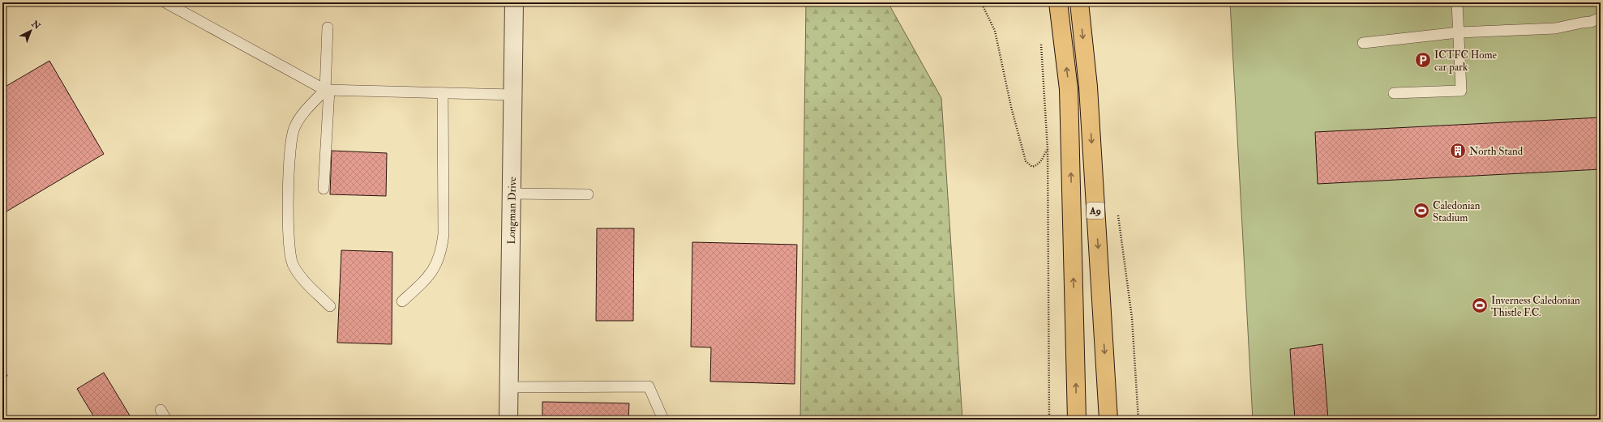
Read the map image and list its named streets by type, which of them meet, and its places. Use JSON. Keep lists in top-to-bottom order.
{
  "streets": {
    "highway": ["A9"],
    "street": ["Longman Drive"]
  },
  "places": {
    "parking": ["ICTFC Home car park"],
    "building": ["North Stand"],
    "sports": ["Caledonian Stadium", "Inverness Caledonian Thistle F.C."]
  },
  "north": "top right"
}
